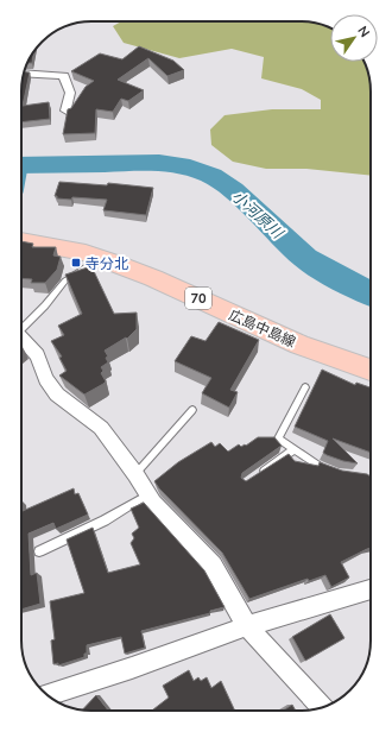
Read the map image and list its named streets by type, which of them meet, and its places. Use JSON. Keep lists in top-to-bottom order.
{
  "streets": {
    "main road": ["70", "広島中島線"]
  },
  "water": ["小河原川"],
  "places": {
    "transit": ["寺分北"]
  },
  "north": "top right"
}
